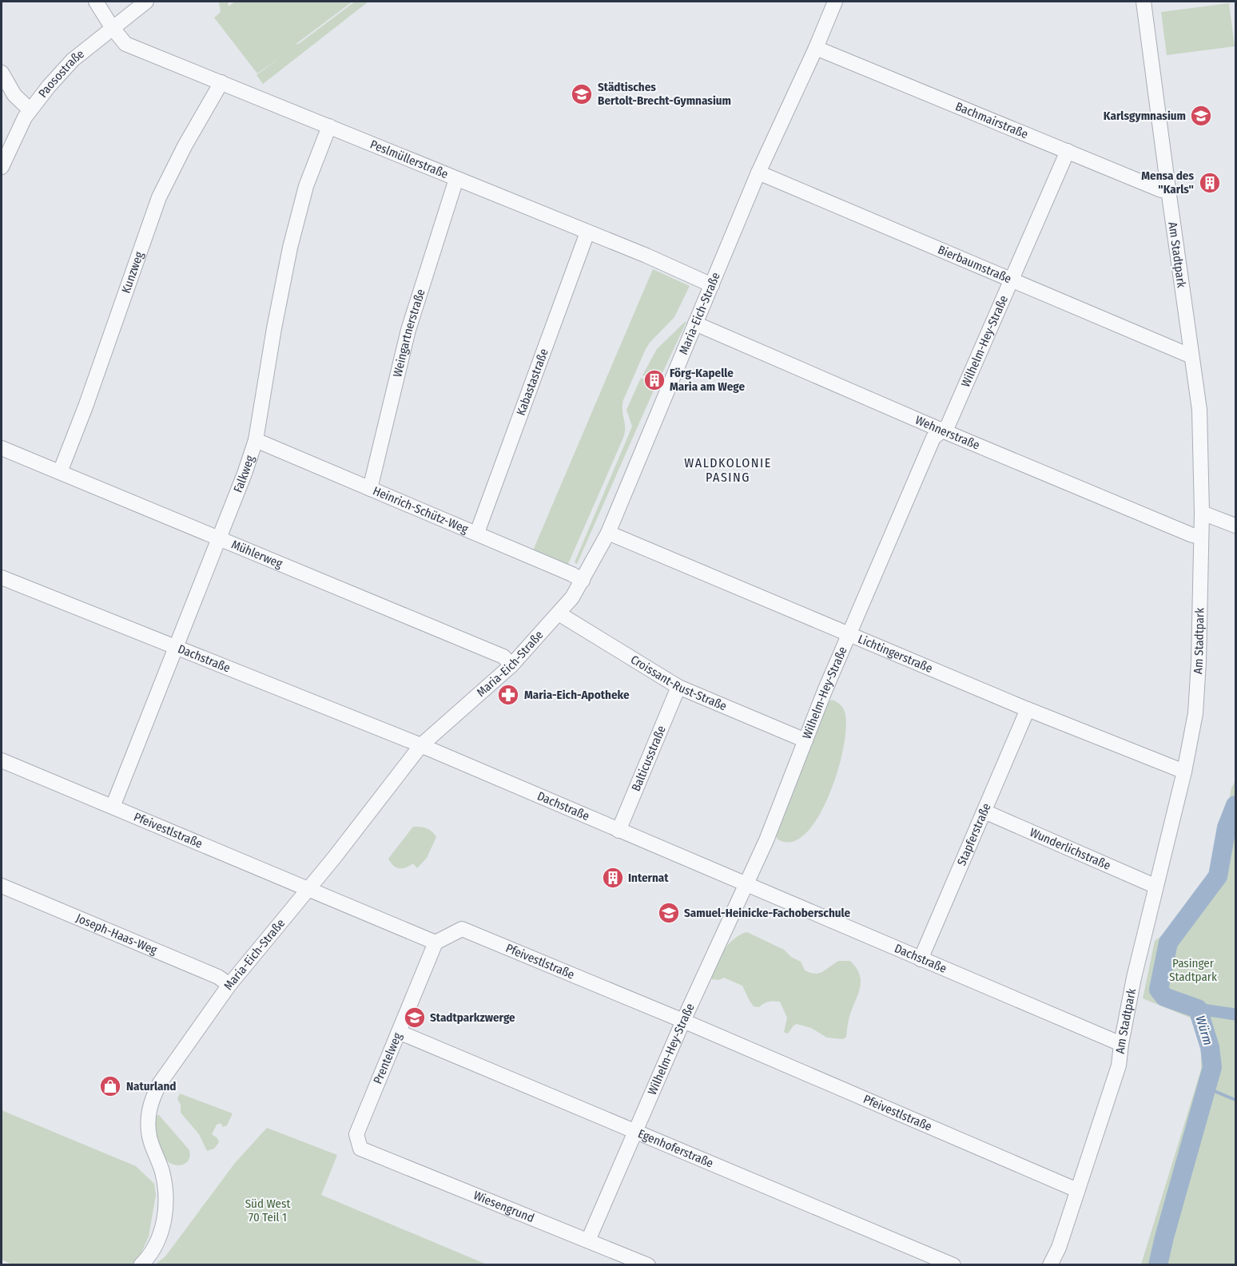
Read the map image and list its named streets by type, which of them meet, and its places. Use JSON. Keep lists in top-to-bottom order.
{
  "streets": {
    "street": [
      "Paosostraße",
      "Bachmairstraße",
      "Peslmüllerstraße",
      "Am Stadtpark",
      "Bierbaumstraße",
      "Kunzweg",
      "Maria-Eich-Straße",
      "Weingartnerstraße",
      "Wilhelm-Hey-Straße",
      "Kabastastraße",
      "Wehnerstraße",
      "Falkweg",
      "Heinrich-Schütz-Weg",
      "Mühlerweg",
      "Lichtingerstraße",
      "Dachstraße",
      "Croissant-Rust-Straße",
      "Balticusstraße",
      "Pfeivestlstraße",
      "Stapferstraße",
      "Wunderlichstraße",
      "Joseph-Haas-Weg",
      "Prentelweg",
      "Egenhoferstraße",
      "Wiesengrund"
    ]
  },
  "crossings": [
    ["Paosostraße", "Peslmüllerstraße"],
    ["Bachmairstraße", "Am Stadtpark"],
    ["Bachmairstraße", "Maria-Eich-Straße"],
    ["Bachmairstraße", "Wilhelm-Hey-Straße"],
    ["Peslmüllerstraße", "Kunzweg"],
    ["Peslmüllerstraße", "Maria-Eich-Straße"],
    ["Peslmüllerstraße", "Weingartnerstraße"],
    ["Peslmüllerstraße", "Kabastastraße"],
    ["Peslmüllerstraße", "Falkweg"],
    ["Am Stadtpark", "Bierbaumstraße"],
    ["Am Stadtpark", "Wehnerstraße"],
    ["Am Stadtpark", "Lichtingerstraße"],
    ["Am Stadtpark", "Dachstraße"],
    ["Am Stadtpark", "Pfeivestlstraße"],
    ["Am Stadtpark", "Wunderlichstraße"],
    ["Bierbaumstraße", "Maria-Eich-Straße"],
    ["Bierbaumstraße", "Wilhelm-Hey-Straße"],
    ["Kunzweg", "Mühlerweg"],
    ["Maria-Eich-Straße", "Wehnerstraße"],
    ["Maria-Eich-Straße", "Heinrich-Schütz-Weg"],
    ["Maria-Eich-Straße", "Mühlerweg"],
    ["Maria-Eich-Straße", "Lichtingerstraße"],
    ["Maria-Eich-Straße", "Dachstraße"],
    ["Maria-Eich-Straße", "Croissant-Rust-Straße"],
    ["Maria-Eich-Straße", "Pfeivestlstraße"],
    ["Maria-Eich-Straße", "Joseph-Haas-Weg"],
    ["Weingartnerstraße", "Heinrich-Schütz-Weg"],
    ["Wilhelm-Hey-Straße", "Wehnerstraße"],
    ["Wilhelm-Hey-Straße", "Lichtingerstraße"],
    ["Wilhelm-Hey-Straße", "Dachstraße"],
    ["Wilhelm-Hey-Straße", "Croissant-Rust-Straße"],
    ["Wilhelm-Hey-Straße", "Pfeivestlstraße"],
    ["Wilhelm-Hey-Straße", "Egenhoferstraße"],
    ["Wilhelm-Hey-Straße", "Wiesengrund"],
    ["Kabastastraße", "Heinrich-Schütz-Weg"],
    ["Falkweg", "Heinrich-Schütz-Weg"],
    ["Falkweg", "Mühlerweg"],
    ["Falkweg", "Dachstraße"],
    ["Falkweg", "Pfeivestlstraße"],
    ["Lichtingerstraße", "Stapferstraße"],
    ["Dachstraße", "Balticusstraße"],
    ["Dachstraße", "Stapferstraße"],
    ["Croissant-Rust-Straße", "Balticusstraße"],
    ["Pfeivestlstraße", "Prentelweg"],
    ["Stapferstraße", "Wunderlichstraße"],
    ["Prentelweg", "Egenhoferstraße"],
    ["Prentelweg", "Wiesengrund"]
  ],
  "districts": ["WALDKOLONIE PASING"],
  "water": ["Würm"],
  "parks": ["Pasinger Stadtpark", "Süd West 70 Teil 1"],
  "places": {
    "school or university": [
      "Städtisches Bertolt-Brecht-Gymnasium",
      "Karlsgymnasium",
      "Samuel-Heinicke-Fachoberschule",
      "Stadtparkzwerge"
    ],
    "building": ["Mensa des \"Karls\"", "Förg-Kapelle Maria am Wege", "Internat"],
    "pharmacy": ["Maria-Eich-Apotheke"],
    "shop": ["Naturland"]
  }
}
